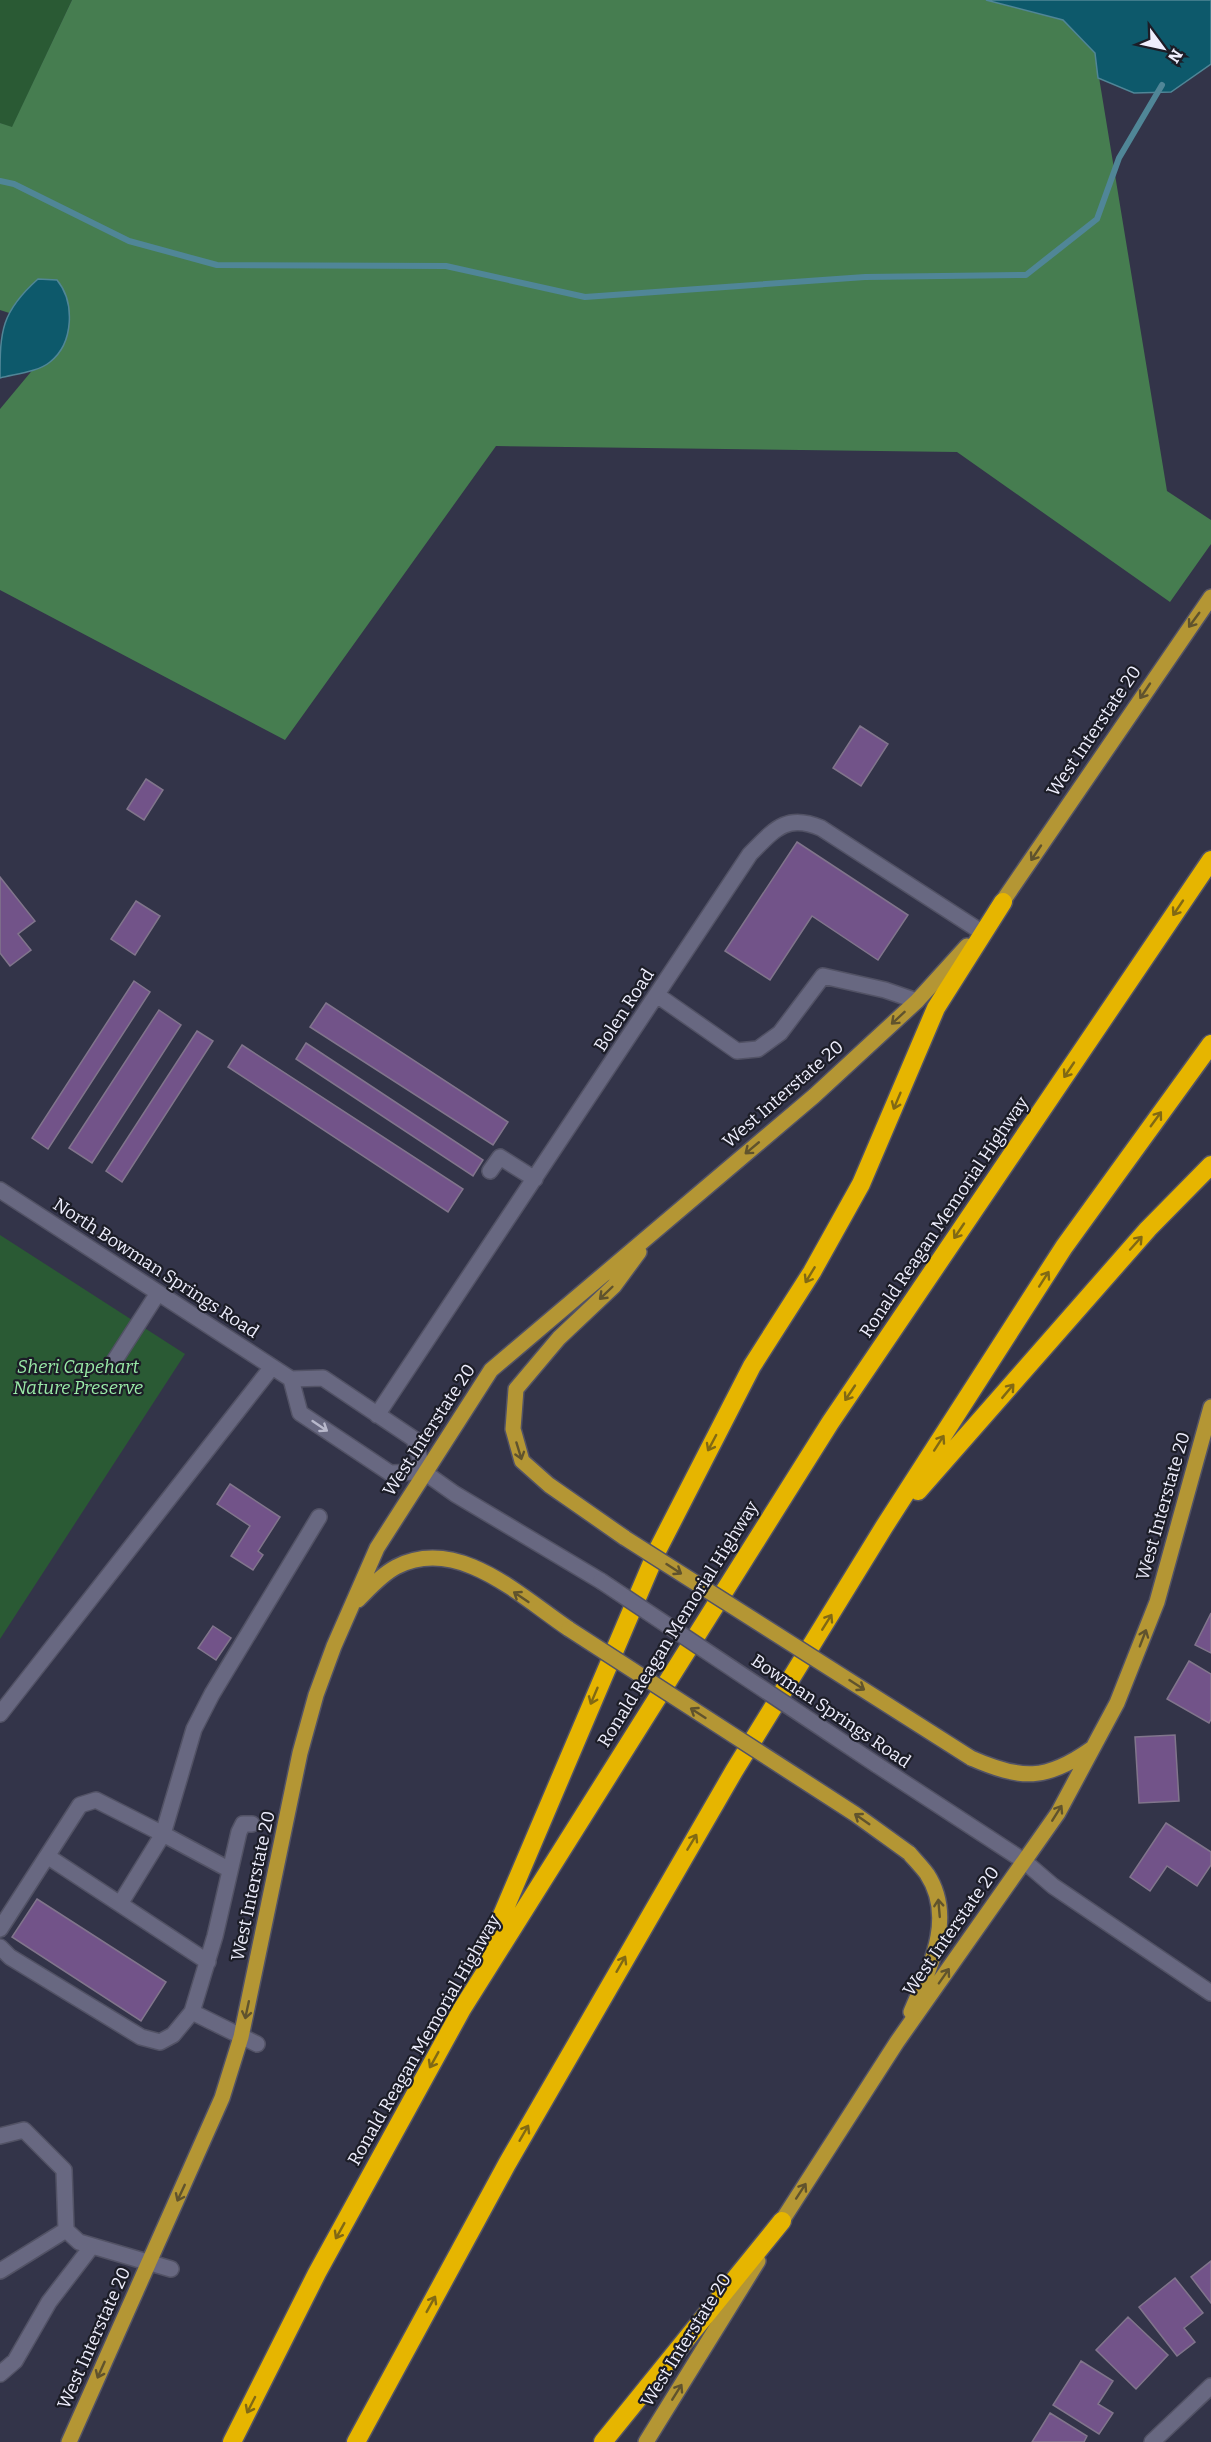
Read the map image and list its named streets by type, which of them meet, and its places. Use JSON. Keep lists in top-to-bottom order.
{
  "streets": {
    "highway": ["Ronald Reagan Memorial Highway"],
    "main road": ["West Interstate 20"],
    "street": ["Bolen Road", "North Bowman Springs Road", "Bowman Springs Road"]
  },
  "crossings": [
    ["West Interstate 20", "Bolen Road"],
    ["West Interstate 20", "Bowman Springs Road"]
  ],
  "parks": ["Sheri Capehart Nature Preserve"],
  "north": "bottom right"
}
